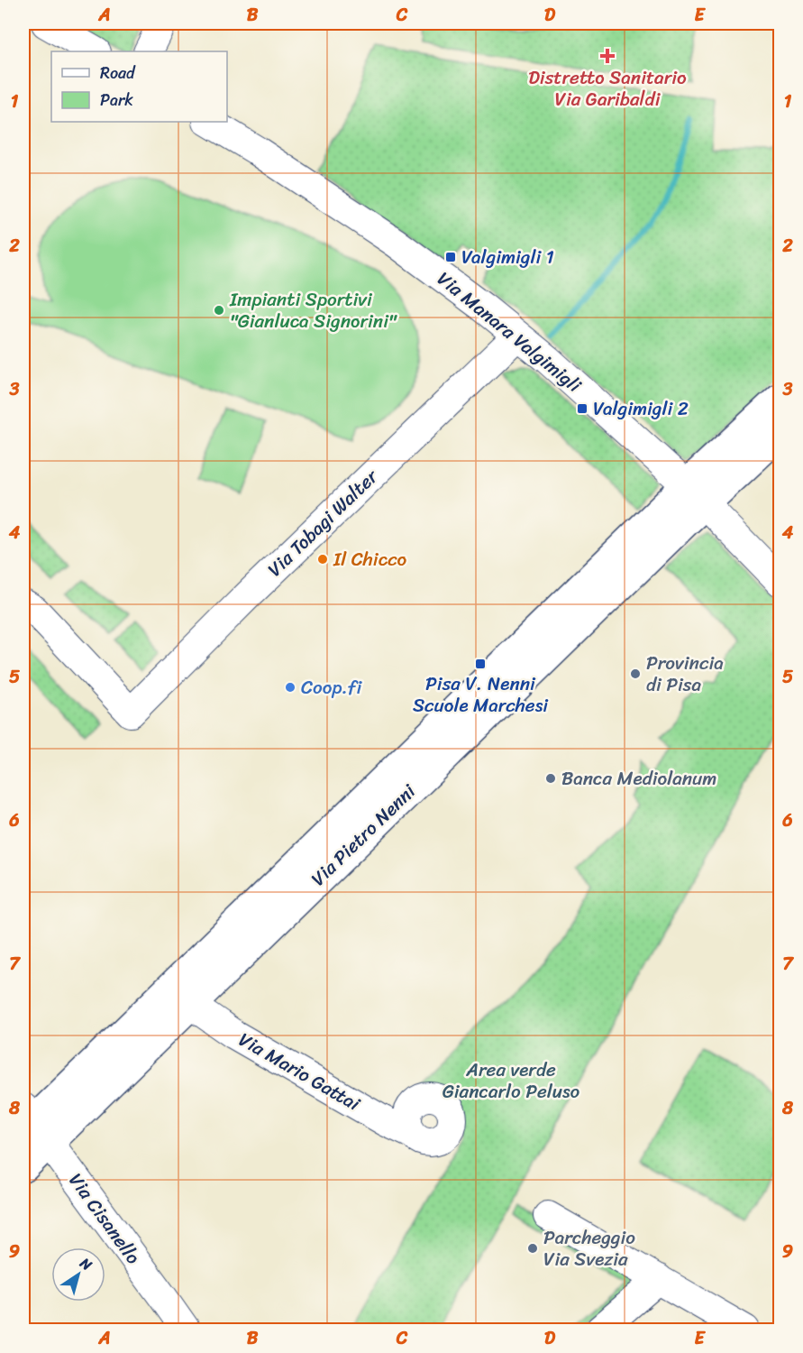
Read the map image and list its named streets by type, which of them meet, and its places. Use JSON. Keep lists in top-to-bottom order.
{
  "streets": {
    "main road": ["Via Pietro Nenni"],
    "street": [
      "Via Manara Valgimigli",
      "Via Tobagi Walter",
      "Via Mario Gattai",
      "Via Cisanello"
    ]
  },
  "crossings": [
    ["Via Manara Valgimigli", "Via Tobagi Walter"],
    ["Via Manara Valgimigli", "Via Pietro Nenni"],
    ["Via Pietro Nenni", "Via Mario Gattai"],
    ["Via Pietro Nenni", "Via Cisanello"]
  ],
  "parks": ["Area verde Giancarlo Peluso"],
  "places": {
    "health": ["Distretto Sanitario Via Garibaldi"],
    "transit": ["Valgimigli 1", "Valgimigli 2", "Pisa V. Nenni Scuole Marchesi"],
    "other": [
      "Impianti Sportivi \"Gianluca Signorini\"",
      "Il Chicco",
      "Provincia di Pisa",
      "Coop.fi",
      "Banca Mediolanum",
      "Parcheggio Via Svezia"
    ]
  },
  "legend": ["Road", "Park"],
  "north": "top right",
  "grid": {
    "columns": [
      "A",
      "B",
      "C",
      "D",
      "E"
    ],
    "rows": [
      "1",
      "2",
      "3",
      "4",
      "5",
      "6",
      "7",
      "8",
      "9"
    ]
  }
}
